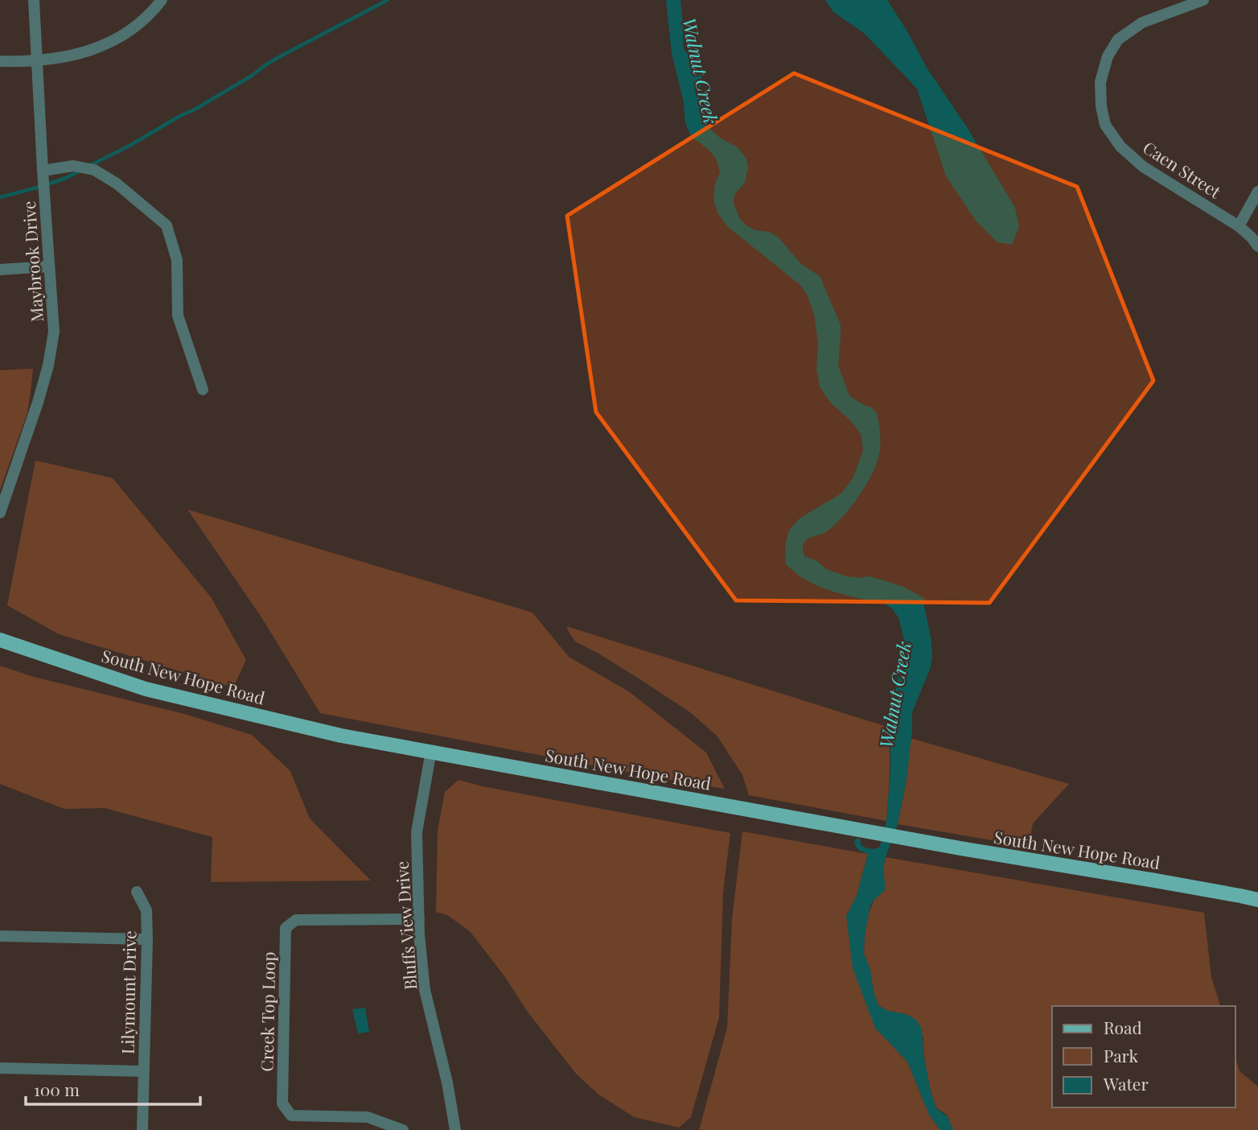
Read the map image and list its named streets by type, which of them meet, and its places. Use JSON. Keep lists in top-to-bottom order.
{
  "streets": {
    "main road": ["South New Hope Road"],
    "street": [
      "Caen Street",
      "Maybrook Drive",
      "Bluffs View Drive",
      "Lilymount Drive",
      "Creek Top Loop"
    ]
  },
  "crossings": [
    ["South New Hope Road", "Bluffs View Drive"],
    ["Bluffs View Drive", "Creek Top Loop"]
  ],
  "water": ["Walnut Creek"],
  "legend": ["Road", "Park", "Water"],
  "scale_bar": "100 m"
}
